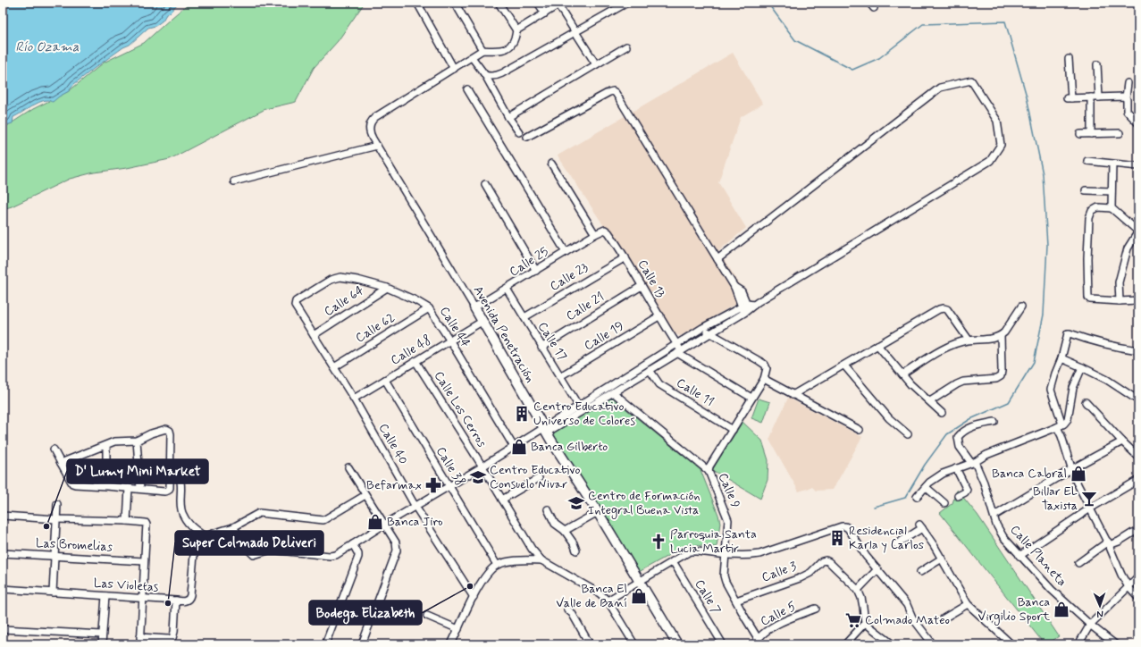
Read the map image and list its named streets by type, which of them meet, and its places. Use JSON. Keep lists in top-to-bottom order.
{
  "streets": {
    "street": [
      "Calle 25",
      "Calle 23",
      "Calle 13",
      "Calle 64",
      "Calle 21",
      "Calle 44",
      "Calle 62",
      "Avenida Penetración",
      "Calle 19",
      "Calle 17",
      "Calle 48",
      "Calle 11",
      "Calle Los Cerros",
      "Calle 40",
      "Calle 38",
      "Calle 9",
      "Las Bromelias",
      "Calle Planeta",
      "Calle 3",
      "Las Violetas",
      "Calle 7",
      "Calle 5"
    ]
  },
  "crossings": [
    ["Calle 25", "Calle 13"],
    ["Calle 25", "Avenida Penetración"],
    ["Calle 25", "Calle 17"],
    ["Calle 23", "Calle 13"],
    ["Calle 23", "Calle 17"],
    ["Calle 13", "Calle 21"],
    ["Calle 13", "Calle 19"],
    ["Calle 64", "Calle 44"],
    ["Calle 64", "Calle 40"],
    ["Calle 21", "Calle 17"],
    ["Calle 44", "Calle 62"],
    ["Calle 44", "Calle 48"],
    ["Calle 44", "Calle 40"],
    ["Calle 62", "Calle 40"],
    ["Avenida Penetración", "Calle 48"],
    ["Calle 19", "Calle 17"],
    ["Calle 48", "Calle Los Cerros"],
    ["Calle 48", "Calle 40"],
    ["Calle 48", "Calle 38"],
    ["Calle 11", "Calle 9"],
    ["Calle 9", "Calle 3"],
    ["Calle 9", "Calle 5"]
  ],
  "water": ["Río Ozama"],
  "places": {
    "building": ["Centro Educativo Universo de Colores", "Residencial Karla y Carlos"],
    "shop": [
      "Banca Gilberto",
      "Banca Cabral",
      "Banca Jiro",
      "Banca El Valle de Baní",
      "Banca Virgilio Sport"
    ],
    "school or university": ["Centro Educativo Consuelo Nivar", "Centro de Formación Integral Buena Vista"],
    "pharmacy": ["Befarmax"],
    "bar": ["Billar EL Taxista"],
    "other": ["D' Lumy Mini Market", "Bodega Elizabeth", "Super Colmado Deliveri"],
    "church": ["Parroquia Santa Lucia Martir"],
    "supermarket": ["Colmado Mateo"]
  },
  "north": "bottom"
}
